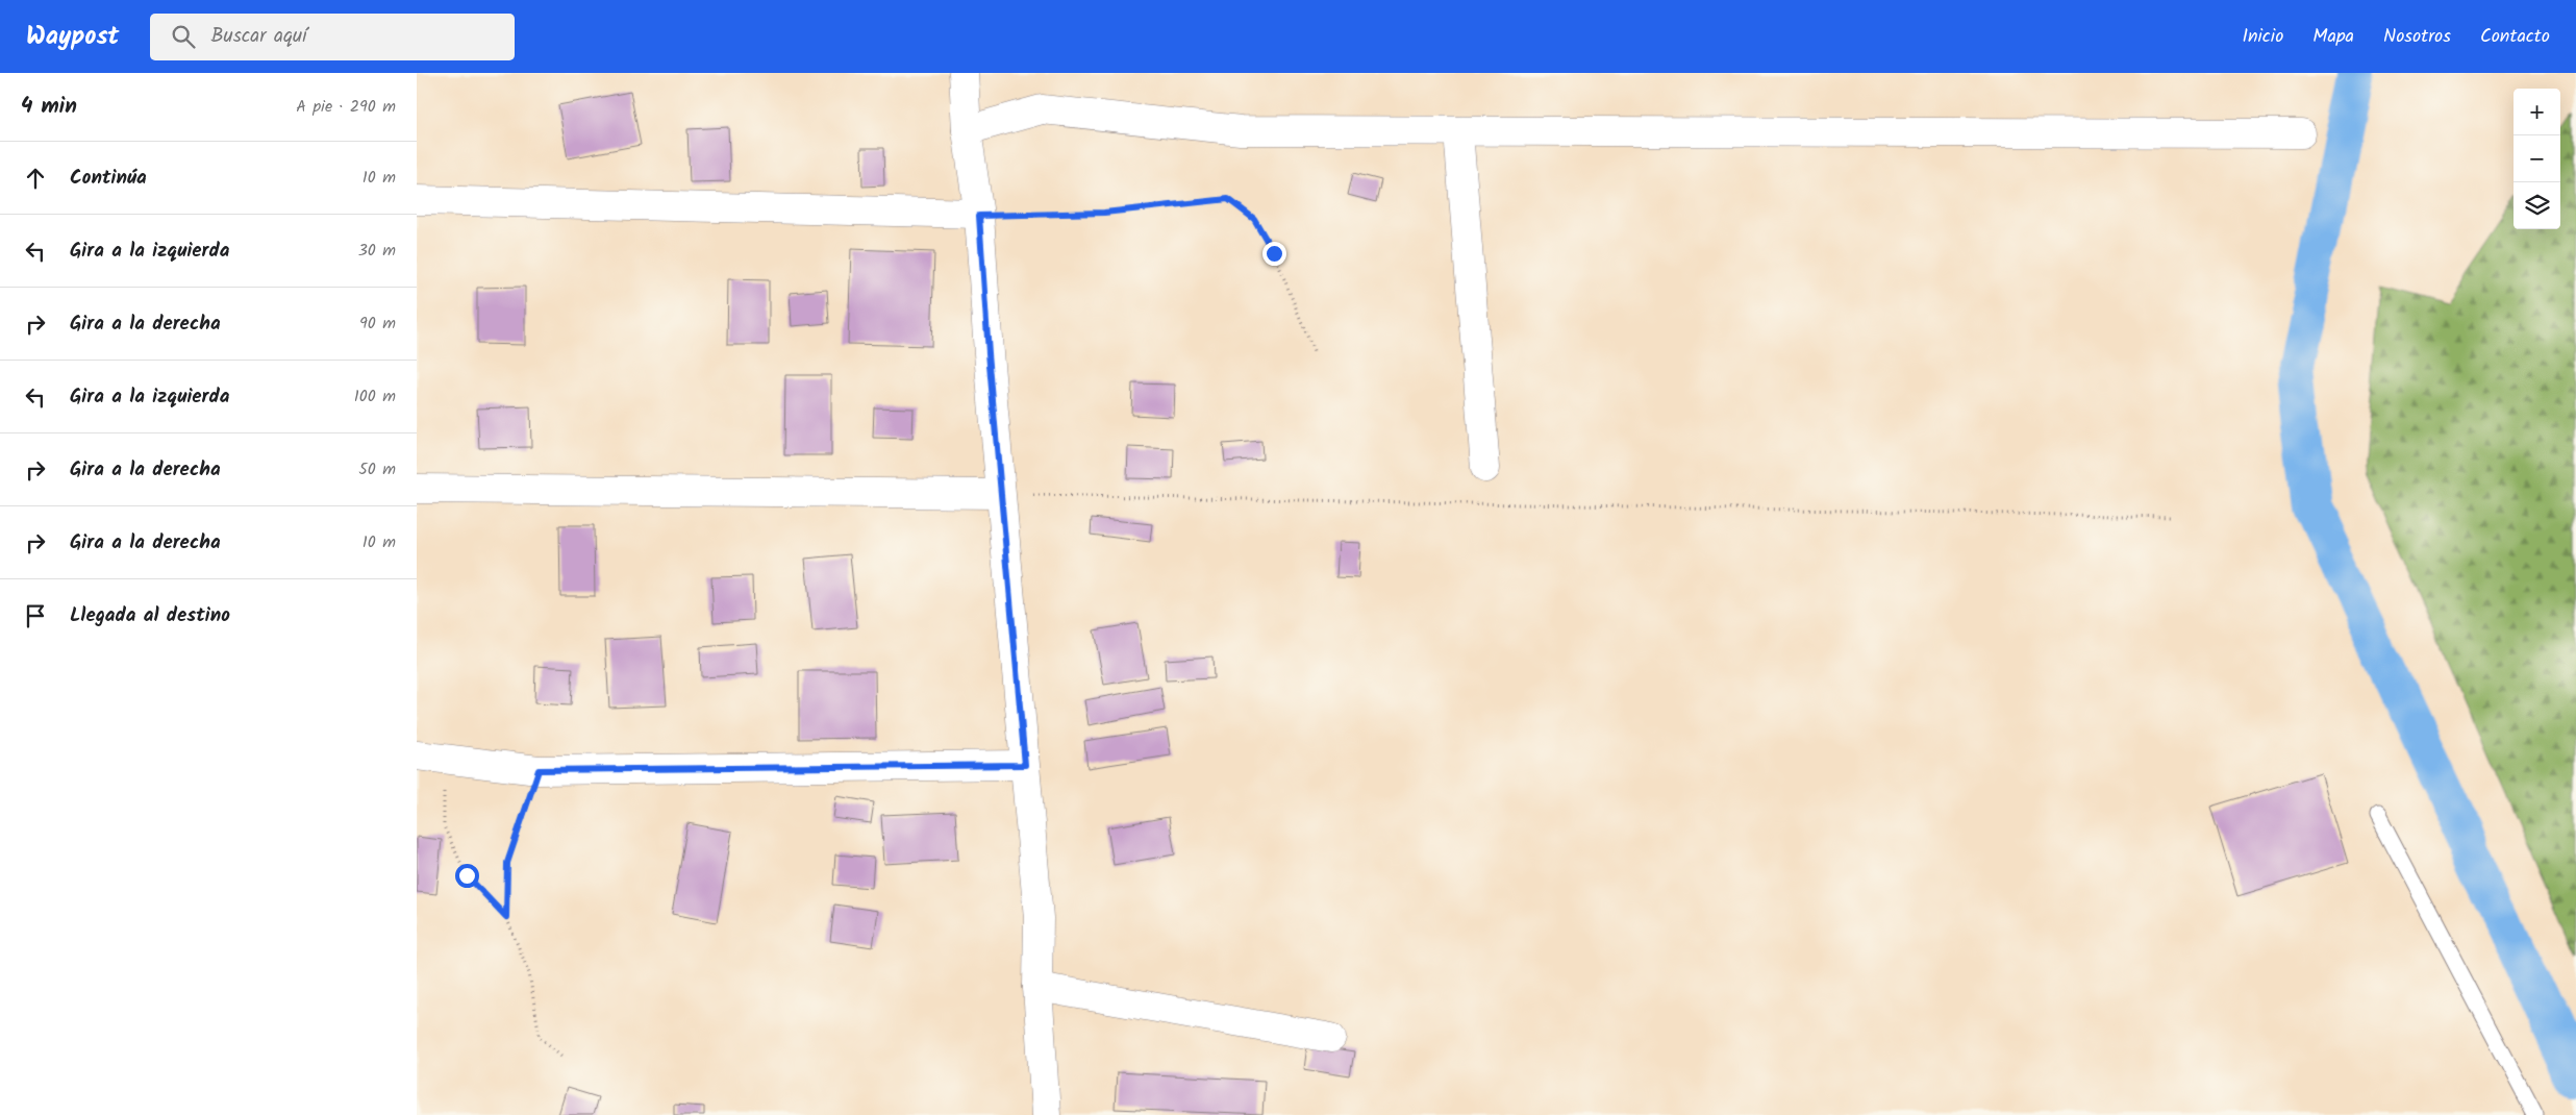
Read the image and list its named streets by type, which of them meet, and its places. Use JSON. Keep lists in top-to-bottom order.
{
  "page": {
    "header": "Waypost",
    "search": "Buscar aquí",
    "nav": [
      "Inicio",
      "Mapa",
      "Nosotros",
      "Contacto"
    ],
    "heading": ["4 min", "A pie · 290 m"],
    "map_buttons": ["+", "−"],
    "list": [
      ["Continúa", "10 m"],
      ["Gira a la izquierda", "30 m"],
      ["Gira a la derecha", "90 m"],
      ["Gira a la izquierda", "100 m"],
      ["Gira a la derecha", "50 m"],
      ["Gira a la derecha", "10 m"],
      "Llegada al destino"
    ]
  }
}
